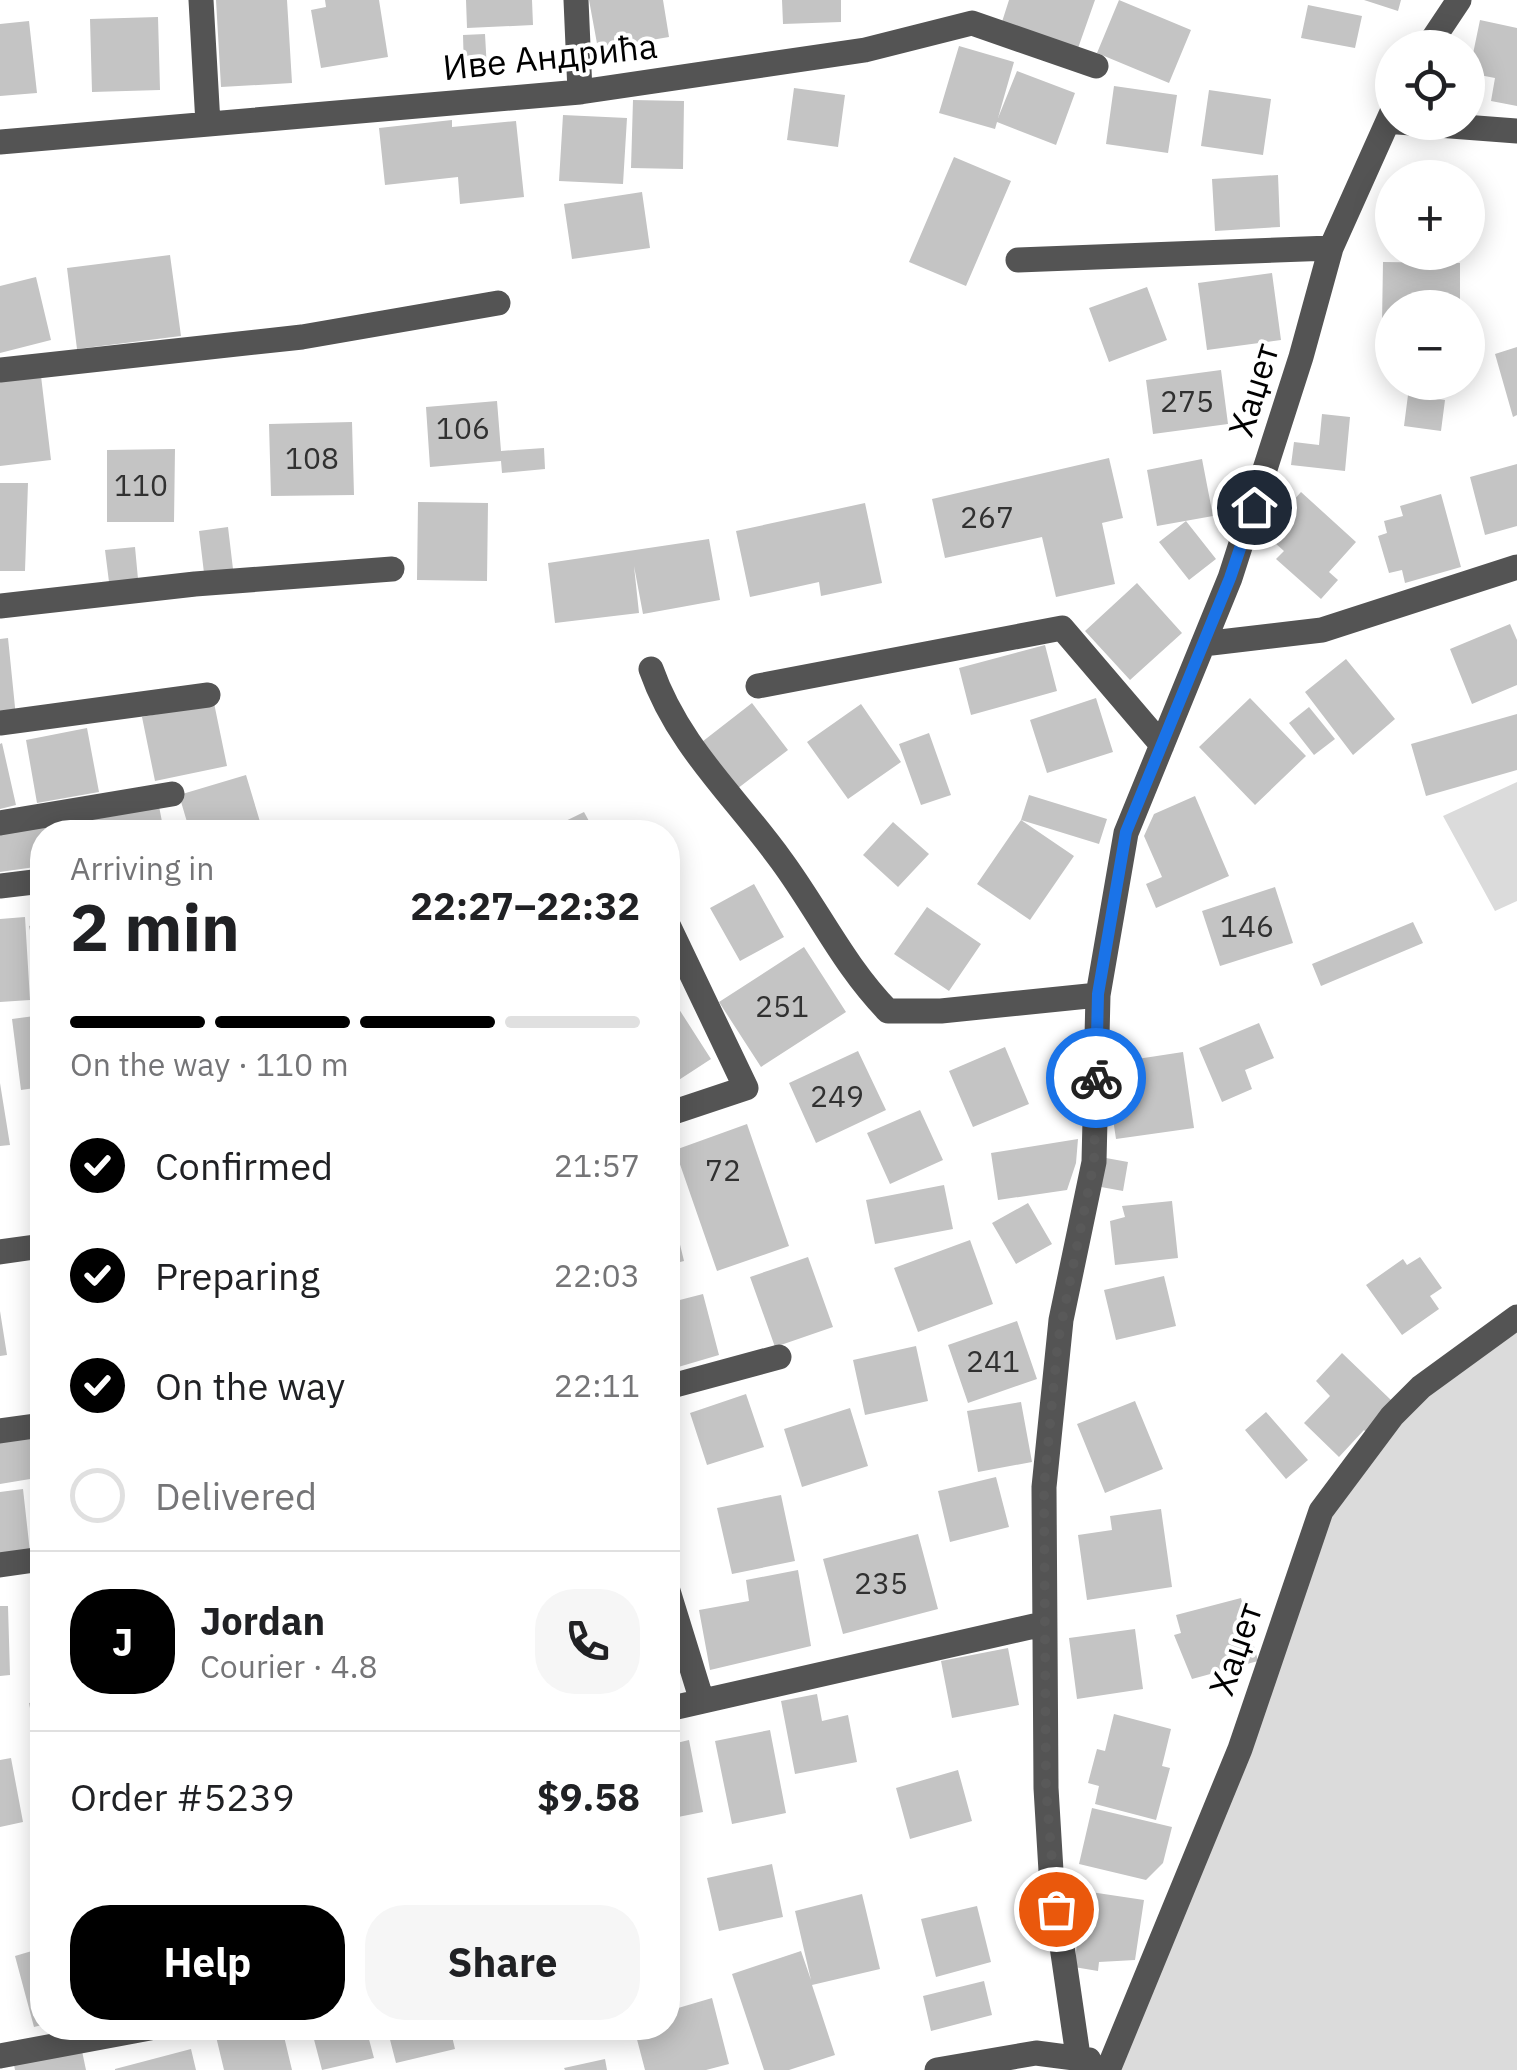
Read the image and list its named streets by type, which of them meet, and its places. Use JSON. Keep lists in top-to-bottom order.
{
  "streets": {
    "street": ["Иве Андрића", "Хаџет"]
  },
  "house_numbers": [
    "275",
    "106",
    "108",
    "110",
    "267",
    "146",
    "251",
    "249",
    "72",
    "241",
    "235"
  ],
  "page": {
    "map_buttons": ["+", "−"],
    "heading": ["2 min", "Arriving in", "22:27–22:32"],
    "panel": [
      "Jordan",
      "Courier · 4.8",
      "Order #5239",
      "$9.58"
    ],
    "bar": "On the way · 110 m",
    "list": [
      ["Confirmed", "21:57"],
      ["Preparing", "22:03"],
      ["On the way", "22:11"],
      "Delivered"
    ],
    "round": "J",
    "buttons": ["Help", "Share"]
  }
}
